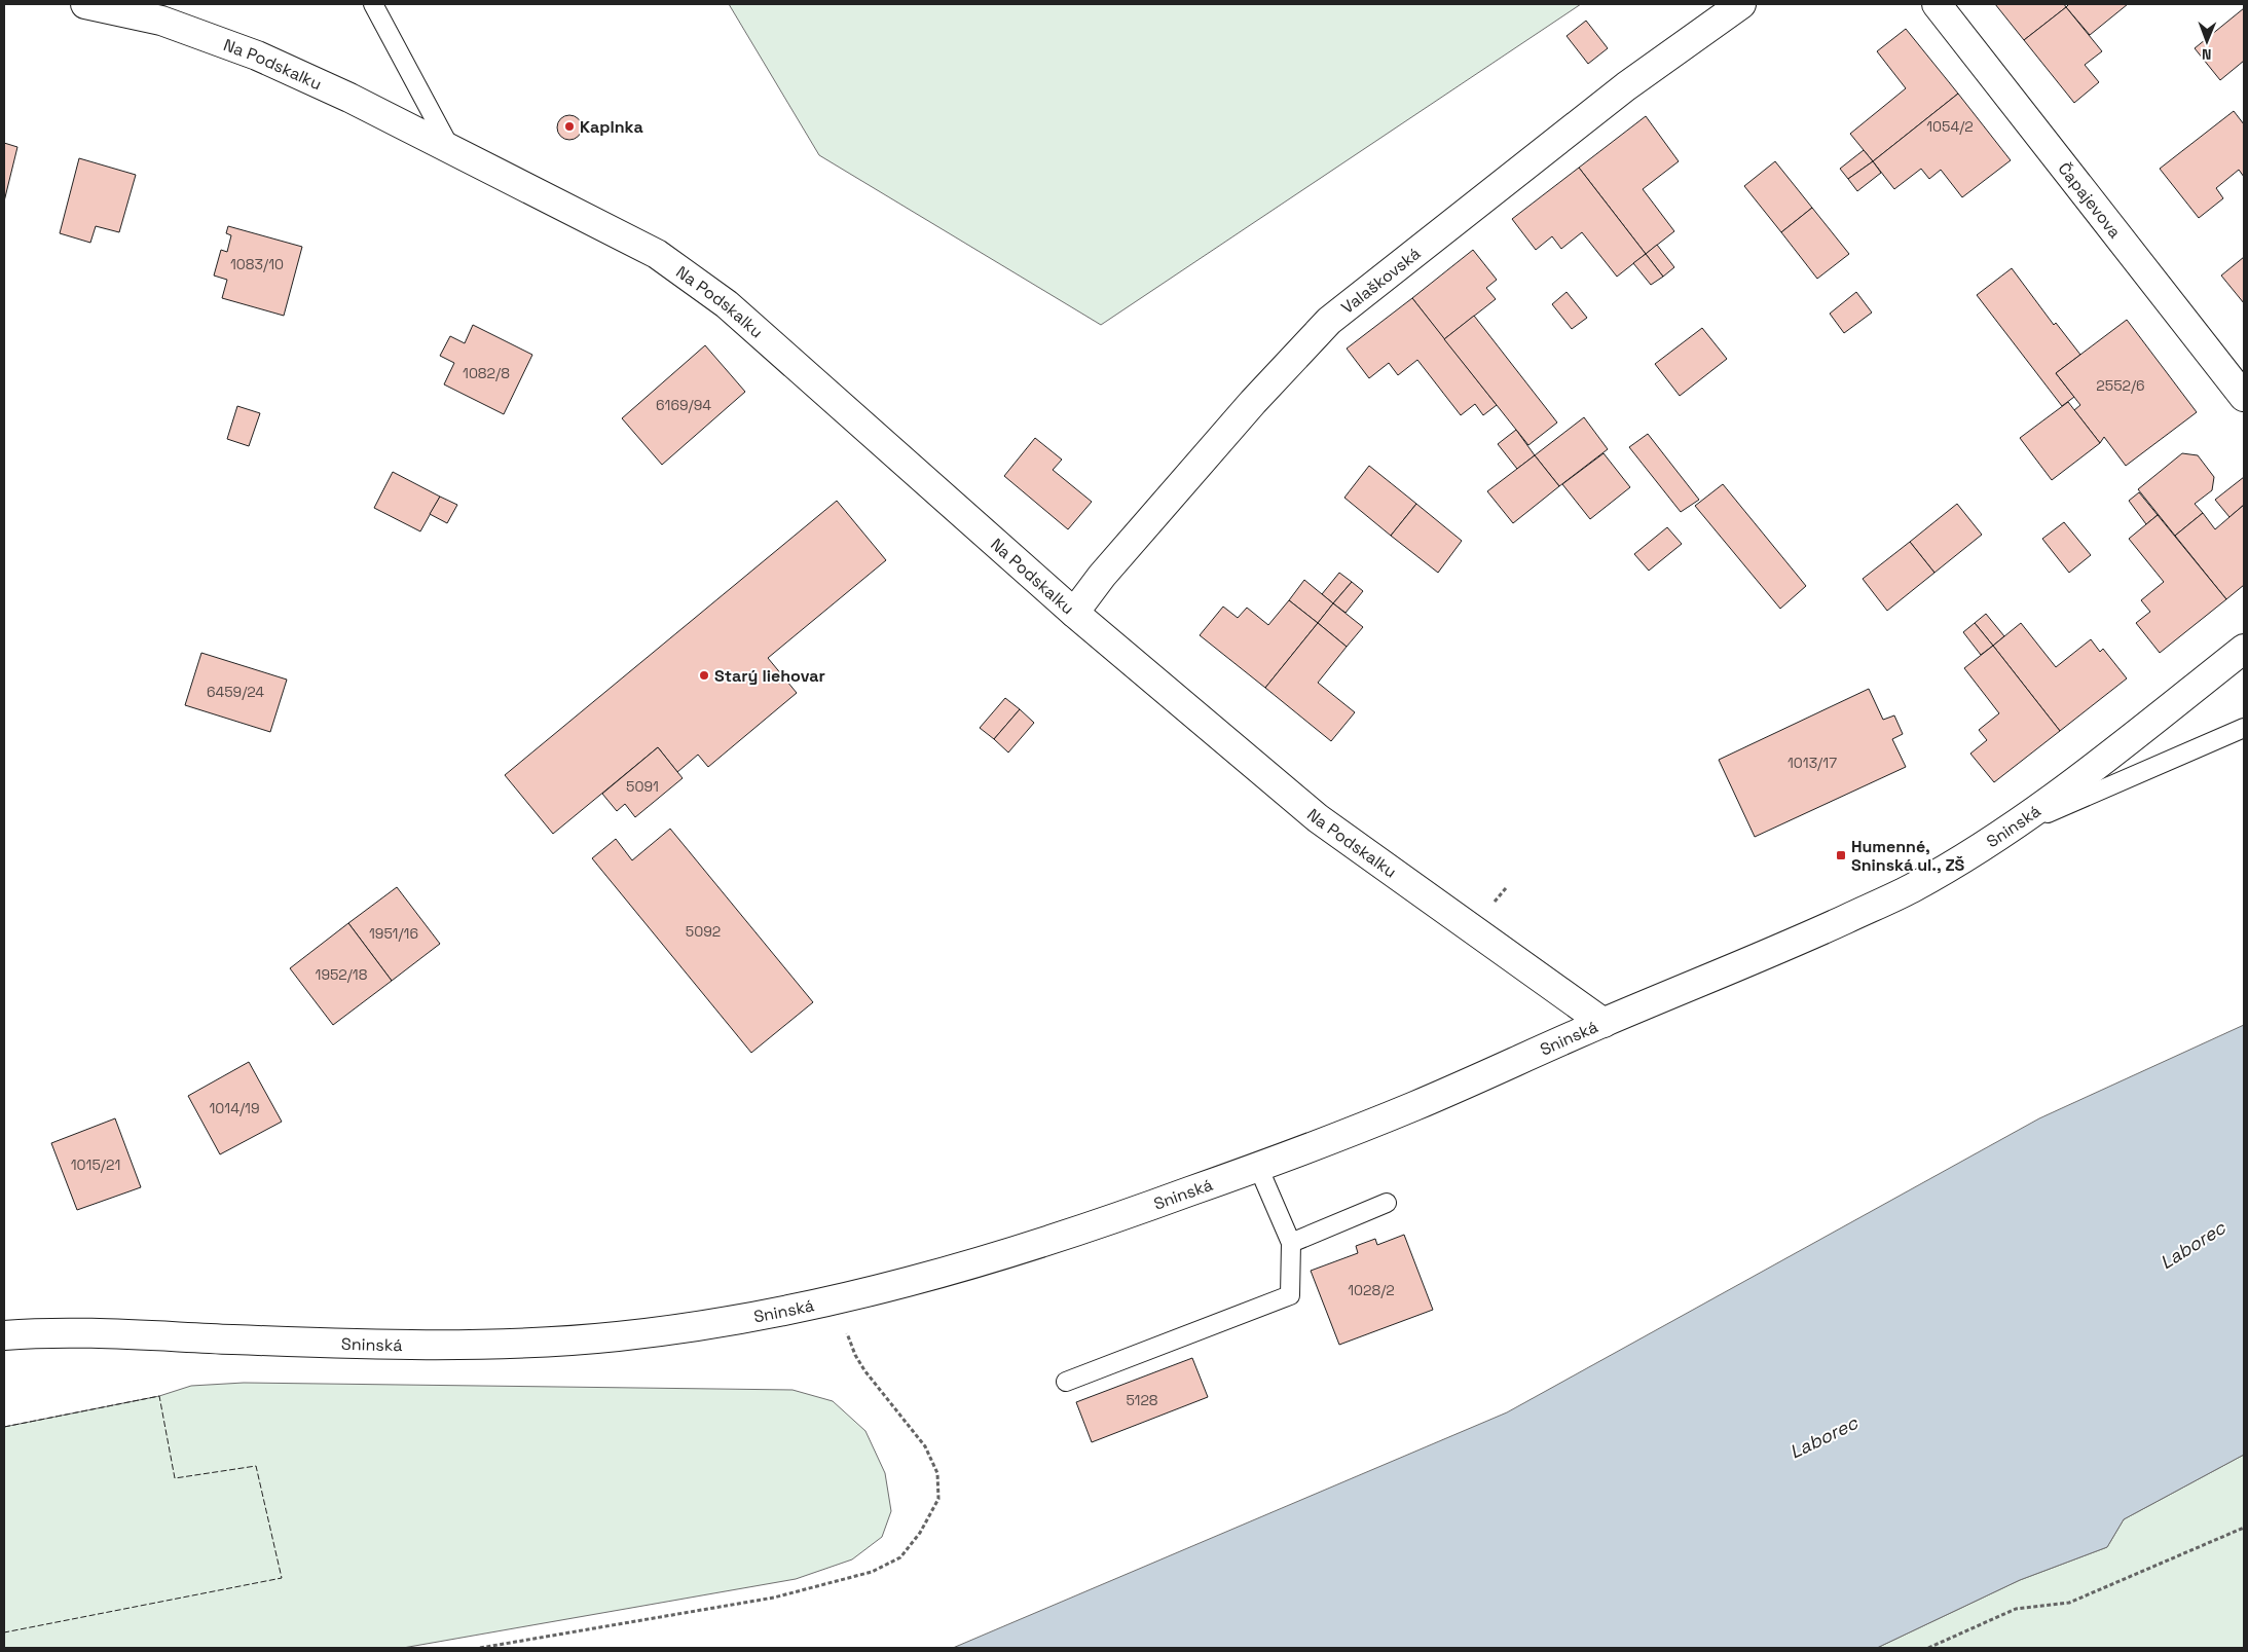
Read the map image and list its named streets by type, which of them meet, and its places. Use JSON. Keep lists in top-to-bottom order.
{
  "streets": {
    "street": [
      "Na Podskalku",
      "Čapajevova",
      "Valaškovská",
      "Sninská"
    ]
  },
  "crossings": [
    ["Na Podskalku", "Valaškovská"],
    ["Na Podskalku", "Sninská"]
  ],
  "water": ["Laborec"],
  "places": {
    "other": ["Kaplnka", "Starý liehovar"],
    "transit": ["Humenné, Sninská ul., ZŠ"]
  },
  "house_numbers": [
    "1054/2",
    "1083/10",
    "1082/8",
    "2552/6",
    "6169/94",
    "6459/24",
    "1013/17",
    "5091",
    "5092",
    "1951/16",
    "1952/18",
    "1014/19",
    "1015/21",
    "1028/2",
    "5128"
  ],
  "north": "bottom"
}
